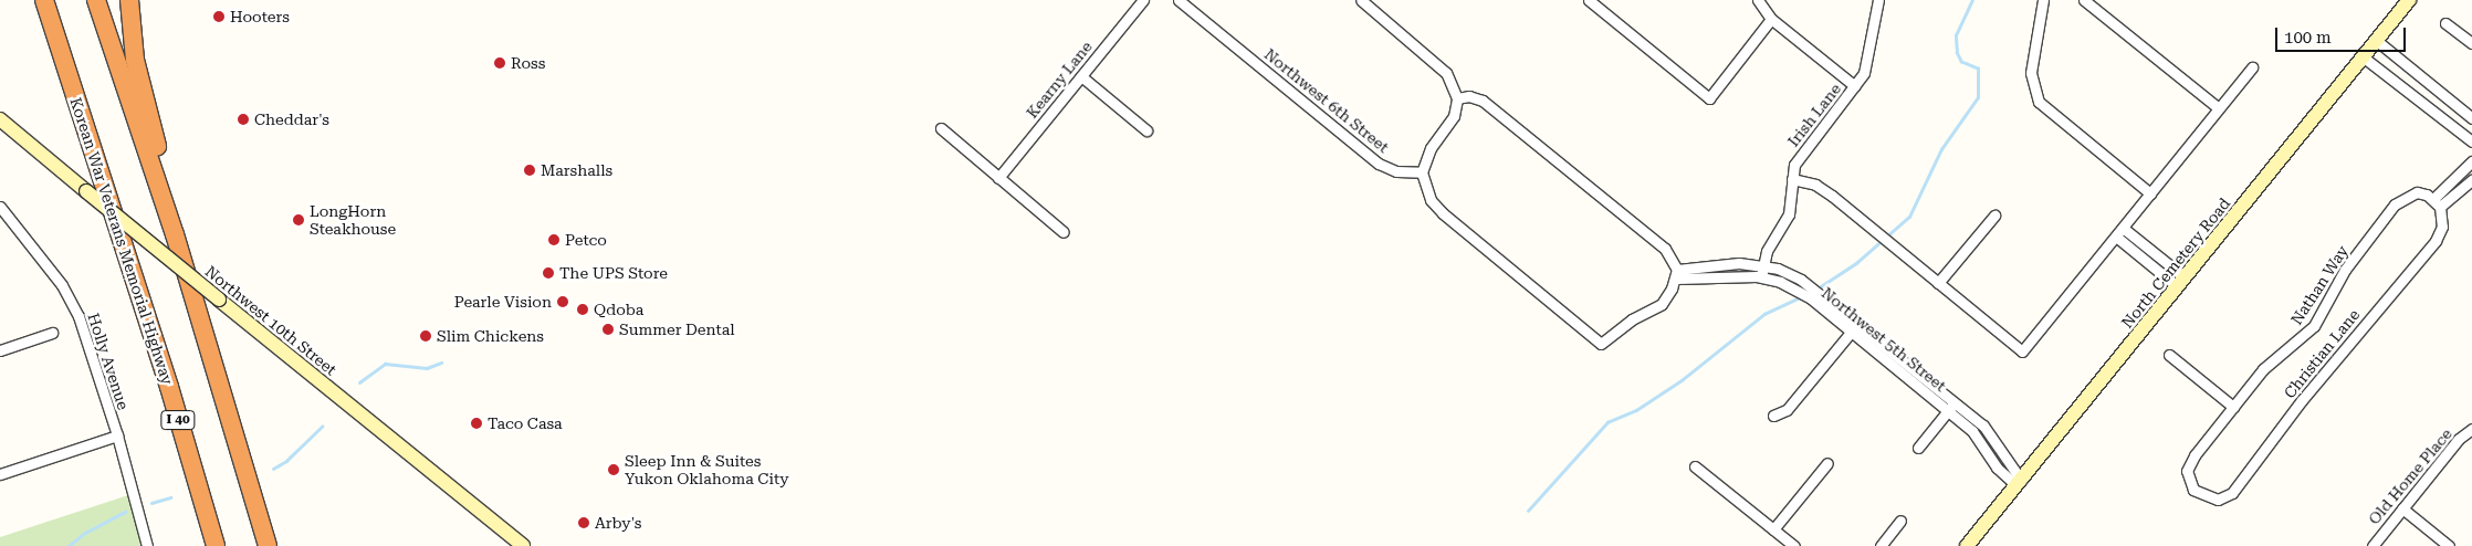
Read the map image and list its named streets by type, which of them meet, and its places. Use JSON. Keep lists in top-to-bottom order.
{
  "streets": {
    "highway": ["Korean War Veterans Memorial Highway", "I 40"],
    "street": [
      "Kearny Lane",
      "Northwest 6th Street",
      "Irish Lane",
      "North Cemetery Road",
      "Nathan Way",
      "Northwest 10th Street",
      "Northwest 5th Street",
      "Christian Lane",
      "Holly Avenue",
      "Old Home Place"
    ]
  },
  "crossings": [
    ["Irish Lane", "Northwest 5th Street"],
    ["North Cemetery Road", "Northwest 5th Street"],
    ["Nathan Way", "Christian Lane"]
  ],
  "places": [
    "Hooters",
    "Ross",
    "Cheddar's",
    "Marshalls",
    "LongHorn Steakhouse",
    "Petco",
    "The UPS Store",
    "Pearle Vision",
    "Qdoba",
    "Summer Dental",
    "Slim Chickens",
    "Taco Casa",
    "Sleep Inn & Suites Yukon Oklahoma City",
    "Arby's"
  ],
  "scale_bar": "100 m"
}
